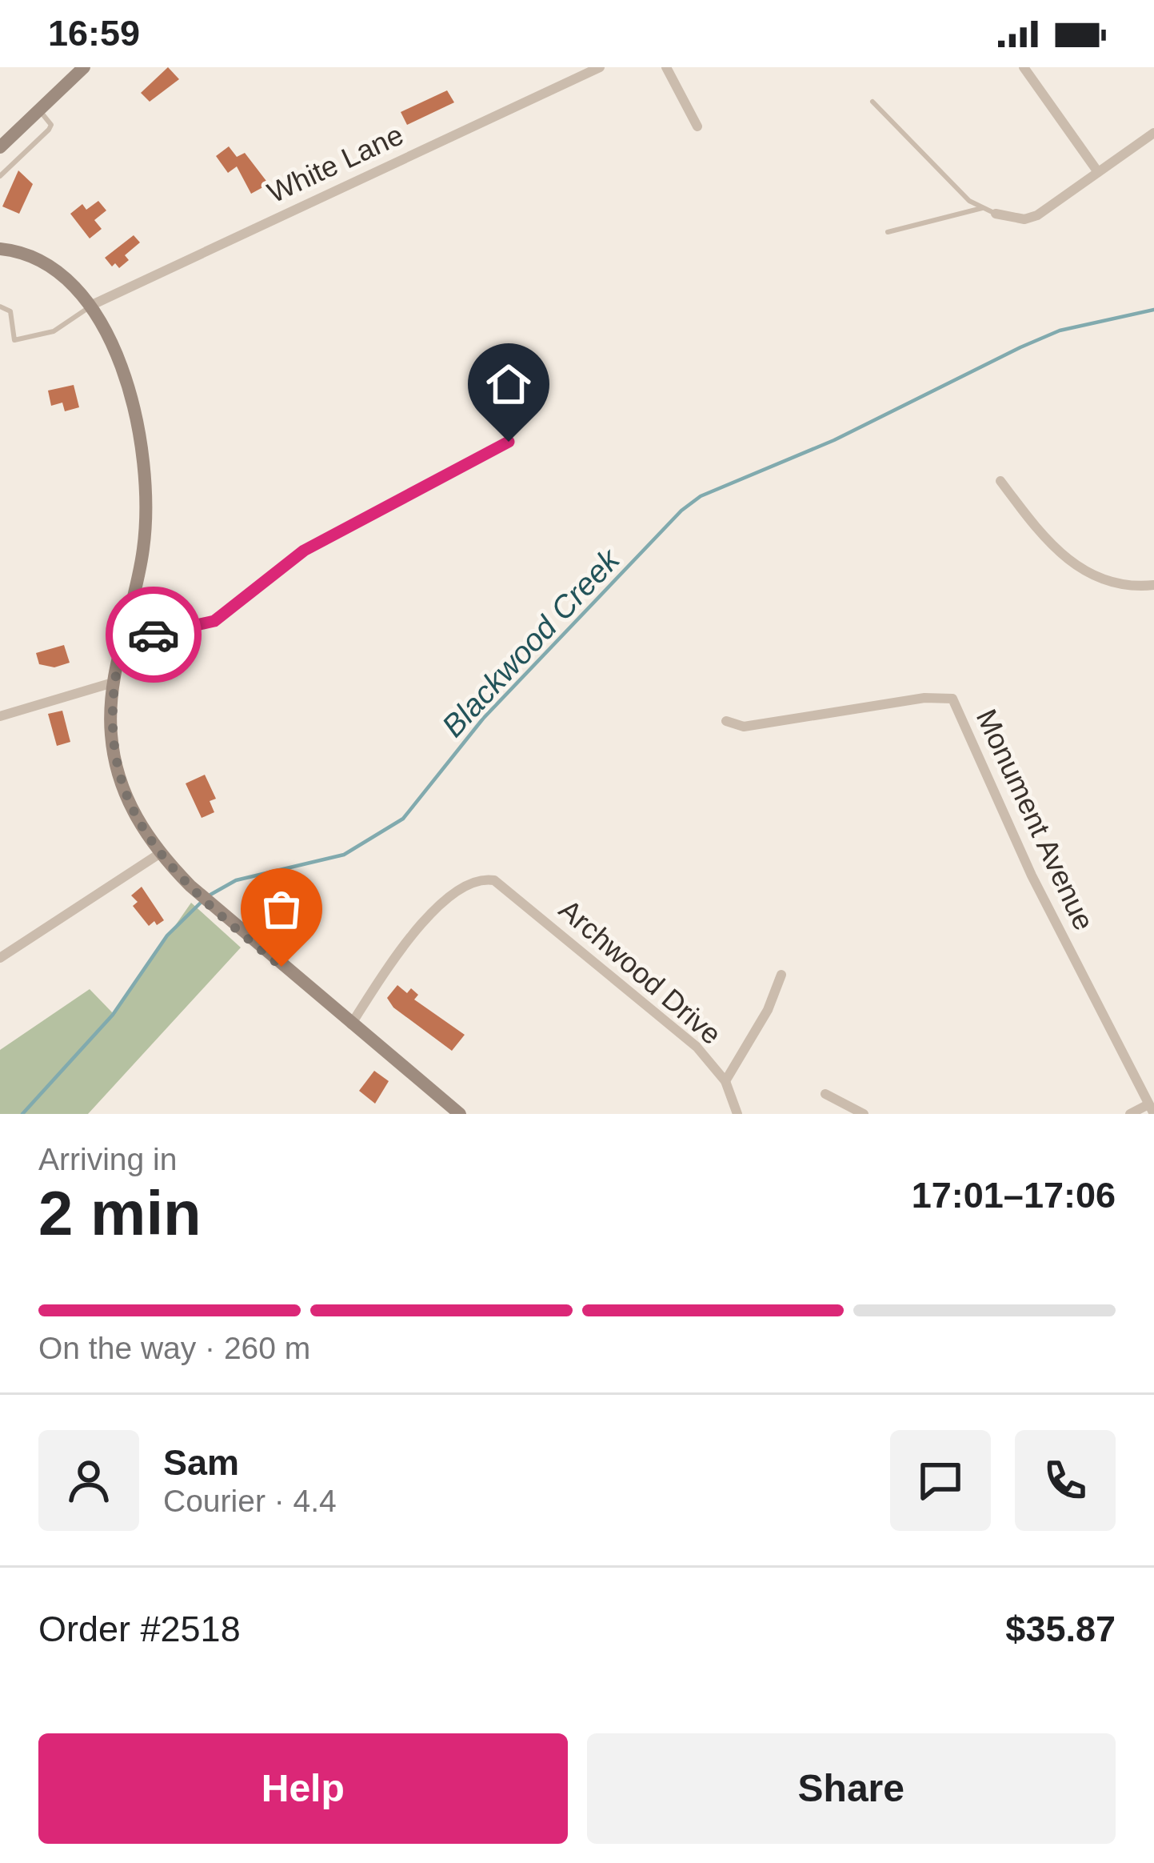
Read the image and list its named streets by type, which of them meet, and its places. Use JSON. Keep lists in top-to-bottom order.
{
  "streets": {
    "street": ["White Lane", "Monument Avenue", "Archwood Drive"]
  },
  "water": ["Blackwood Creek"],
  "page": {
    "status": "16:59",
    "heading": ["2 min", "Arriving in", "17:01–17:06"],
    "panel": [
      "Sam",
      "Courier · 4.4",
      "Order #2518",
      "$35.87"
    ],
    "bar": "On the way · 260 m",
    "buttons": ["Help", "Share"]
  }
}
